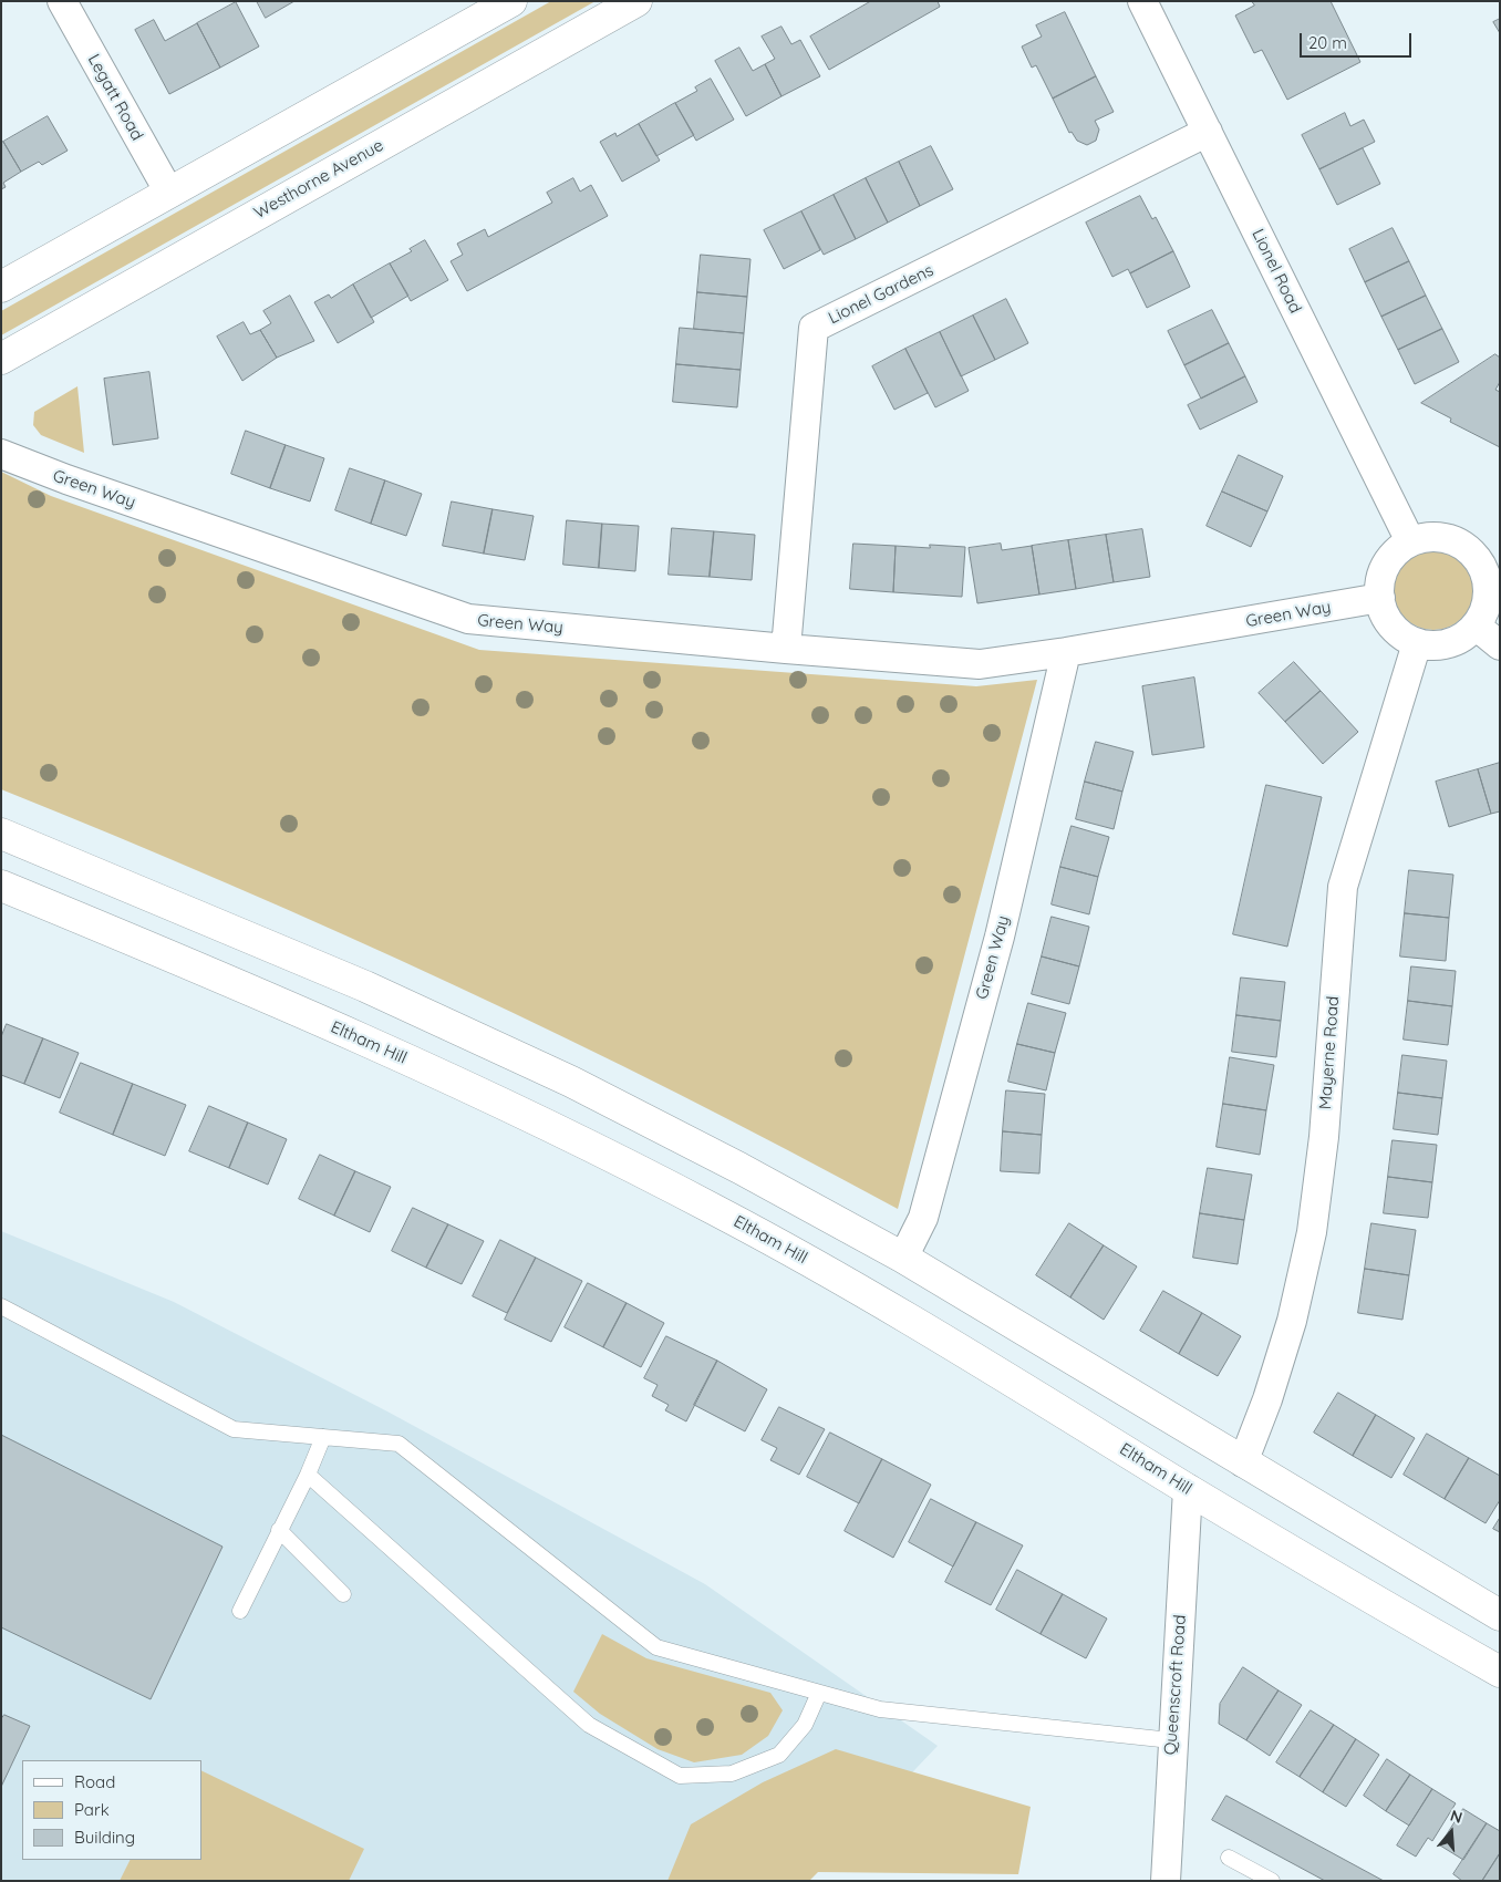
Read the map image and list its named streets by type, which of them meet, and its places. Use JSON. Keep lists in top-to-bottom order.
{
  "streets": {
    "main road": ["Westhorne Avenue", "Eltham Hill"],
    "street": [
      "Legatt Road",
      "Lionel Road",
      "Lionel Gardens",
      "Green Way",
      "Mayerne Road",
      "Queenscroft Road"
    ]
  },
  "crossings": [
    ["Lionel Road", "Lionel Gardens"],
    ["Lionel Road", "Green Way"],
    ["Lionel Road", "Mayerne Road"],
    ["Lionel Gardens", "Green Way"],
    ["Green Way", "Mayerne Road"],
    ["Eltham Hill", "Queenscroft Road"]
  ],
  "legend": ["Road", "Park", "Building"],
  "scale_bar": "20 m",
  "north": "top"
}
